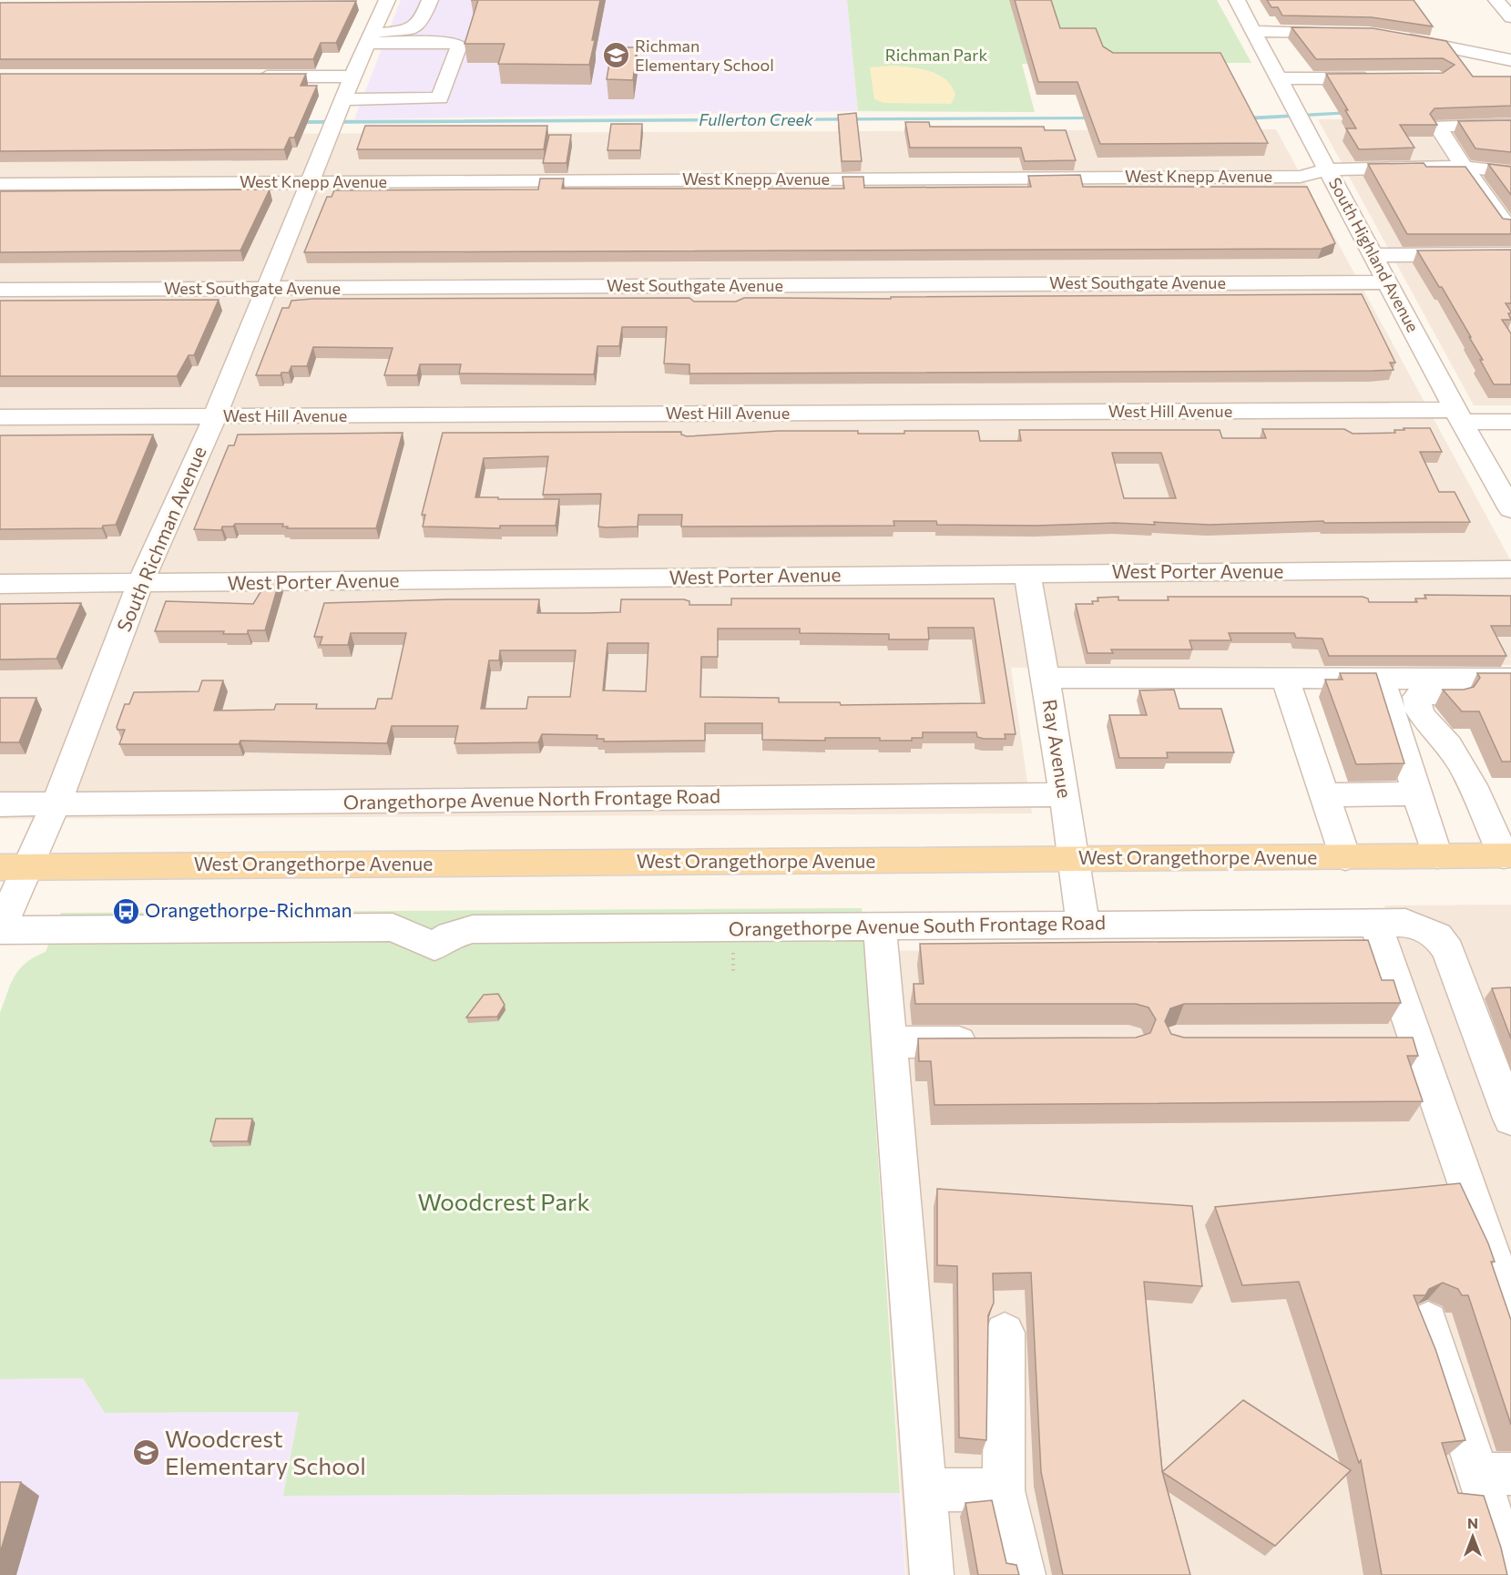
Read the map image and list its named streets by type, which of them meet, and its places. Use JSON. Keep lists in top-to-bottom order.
{
  "streets": {
    "main road": ["West Orangethorpe Avenue"],
    "street": [
      "West Knepp Avenue",
      "South Highland Avenue",
      "West Southgate Avenue",
      "West Hill Avenue",
      "South Richman Avenue",
      "West Porter Avenue",
      "Ray Avenue",
      "Orangethorpe Avenue North Frontage Road",
      "Orangethorpe Avenue South Frontage Road"
    ]
  },
  "crossings": [
    ["West Knepp Avenue", "South Highland Avenue"],
    ["West Knepp Avenue", "South Richman Avenue"],
    ["South Highland Avenue", "West Southgate Avenue"],
    ["South Highland Avenue", "West Hill Avenue"],
    ["West Southgate Avenue", "South Richman Avenue"],
    ["West Hill Avenue", "South Richman Avenue"],
    ["South Richman Avenue", "West Porter Avenue"],
    ["South Richman Avenue", "Orangethorpe Avenue North Frontage Road"],
    ["South Richman Avenue", "West Orangethorpe Avenue"],
    ["South Richman Avenue", "Orangethorpe Avenue South Frontage Road"],
    ["West Porter Avenue", "Ray Avenue"],
    ["Ray Avenue", "Orangethorpe Avenue North Frontage Road"],
    ["Ray Avenue", "West Orangethorpe Avenue"],
    ["Ray Avenue", "Orangethorpe Avenue South Frontage Road"]
  ],
  "water": ["Fullerton Creek"],
  "parks": ["Richman Park", "Woodcrest Park"],
  "places": {
    "school or university": ["Richman Elementary School", "Woodcrest Elementary School"],
    "bus stop": ["Orangethorpe-Richman"]
  },
  "north": "top"
}
